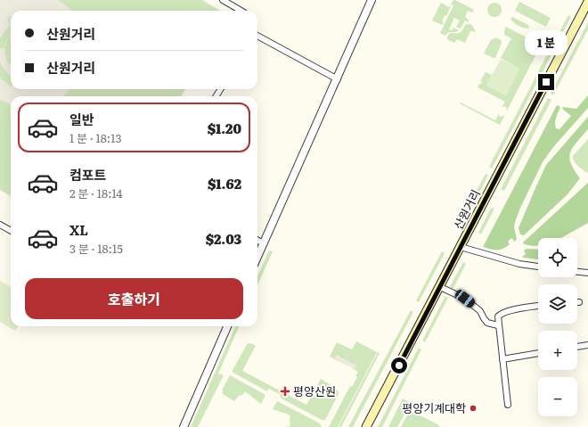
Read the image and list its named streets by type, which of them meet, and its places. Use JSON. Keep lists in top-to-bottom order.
{
  "streets": {
    "main road": ["산원거리"]
  },
  "places": {
    "health": ["평양산원"],
    "other": ["평양기계대학"]
  },
  "page": {
    "banner": ["산원거리", "산원거리"],
    "bubble": "1 분",
    "list": [
      {
        "name": "일반",
        "note": "1 분 · 18:13",
        "value": "$1.20"
      },
      {
        "name": "컴포트",
        "note": "2 분 · 18:14",
        "value": "$1.62"
      },
      {
        "name": "XL",
        "note": "3 분 · 18:15",
        "value": "$2.03"
      }
    ],
    "map_buttons": ["+", "−"],
    "buttons": "호출하기"
  }
}
